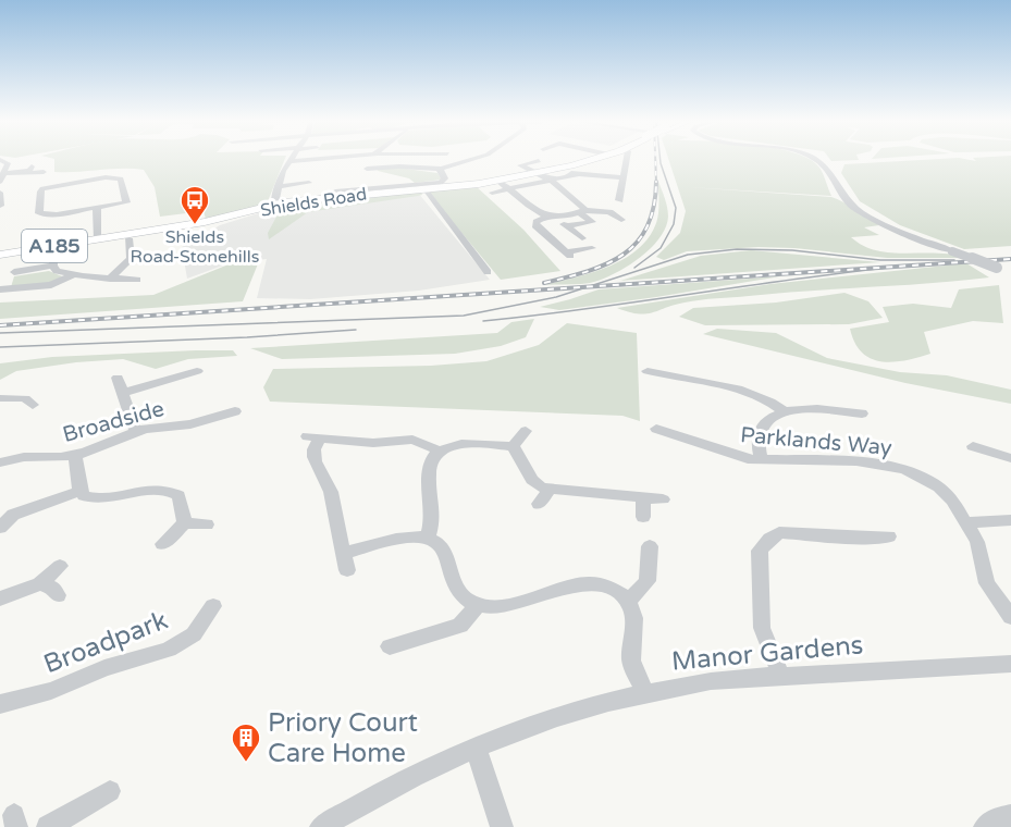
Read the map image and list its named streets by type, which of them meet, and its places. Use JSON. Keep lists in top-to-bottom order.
{
  "streets": {
    "main road": ["Shields Road", "A185"],
    "street": [
      "Broadside",
      "Parklands Way",
      "Broadpark",
      "Manor Gardens"
    ]
  },
  "places": {
    "bus stop": ["Shields Road-Stonehills"],
    "building": ["Priory Court Care Home"]
  }
}
